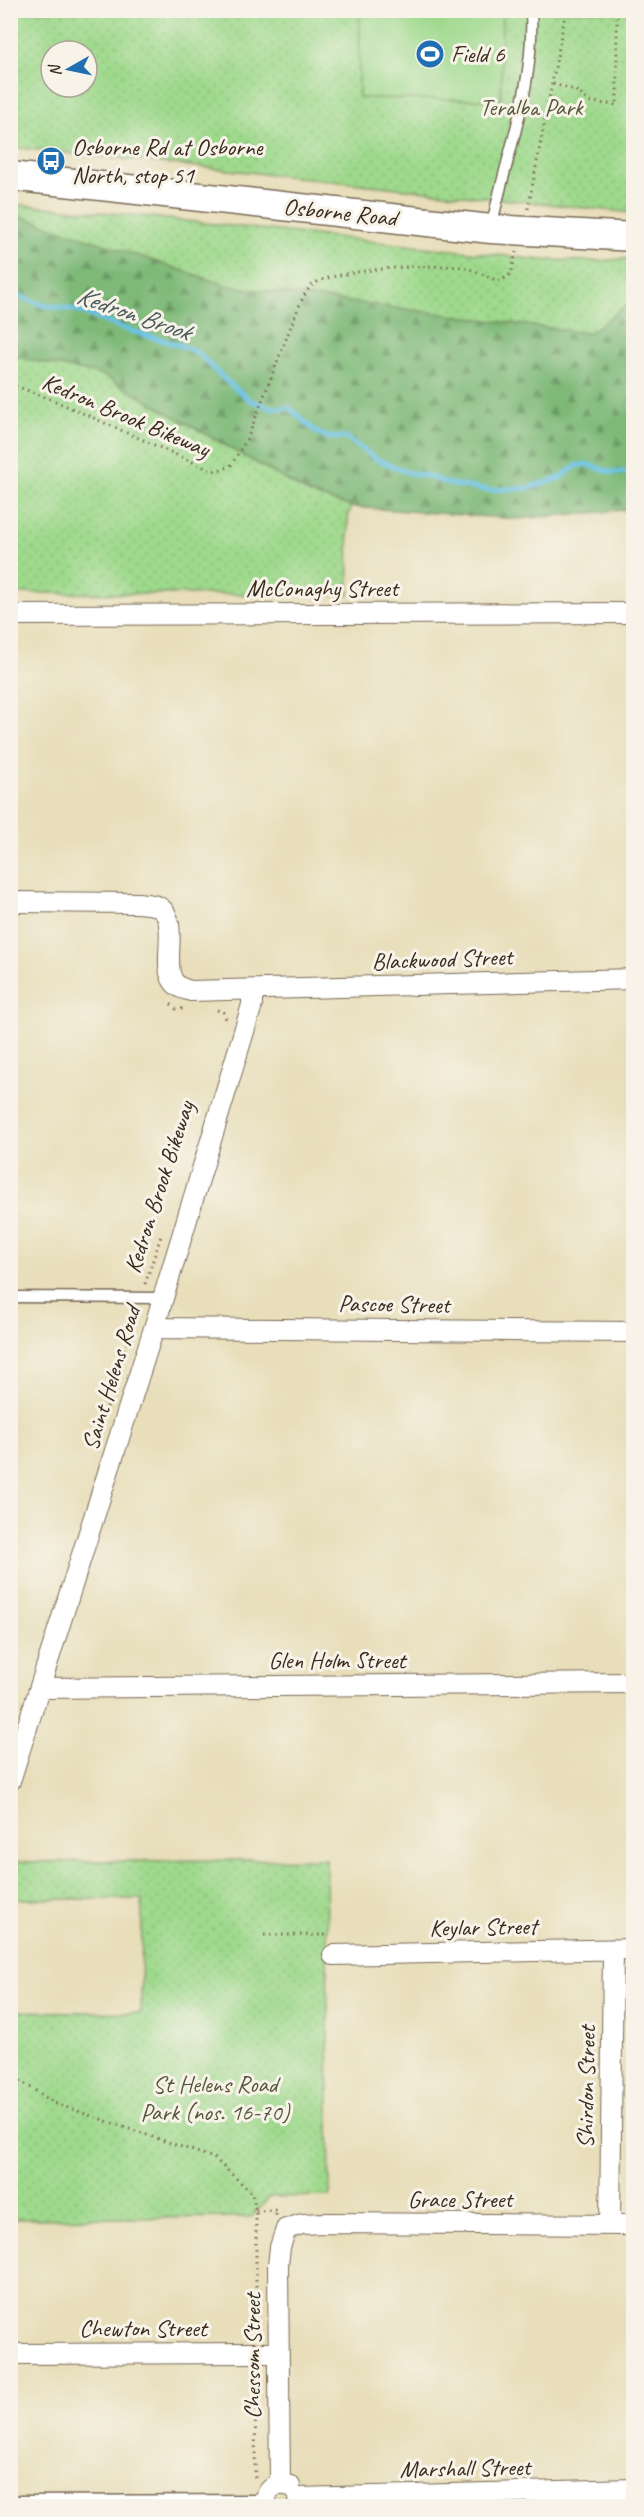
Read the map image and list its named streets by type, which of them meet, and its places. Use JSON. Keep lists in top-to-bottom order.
{
  "streets": {
    "street": [
      "Osborne Road",
      "McConaghy Street",
      "Blackwood Street",
      "Pascoe Street",
      "Saint Helens Road",
      "Glen Holm Street",
      "Keylar Street",
      "Shirdon Street",
      "Grace Street",
      "Chewton Street",
      "Chessom Street",
      "Marshall Street"
    ],
    "path": ["Kedron Brook Bikeway"]
  },
  "crossings": [
    ["Blackwood Street", "Saint Helens Road"],
    ["Pascoe Street", "Saint Helens Road"],
    ["Saint Helens Road", "Glen Holm Street"],
    ["Keylar Street", "Shirdon Street"],
    ["Shirdon Street", "Grace Street"],
    ["Grace Street", "Chessom Street"],
    ["Chewton Street", "Chessom Street"]
  ],
  "water": ["Kedron Brook"],
  "parks": ["Teralba Park", "St Helens Road Park (nos. 16-70)"],
  "places": {
    "sports": ["Field 6"],
    "bus stop": ["Osborne Rd at Osborne North, stop 51"]
  },
  "north": "left"
}
